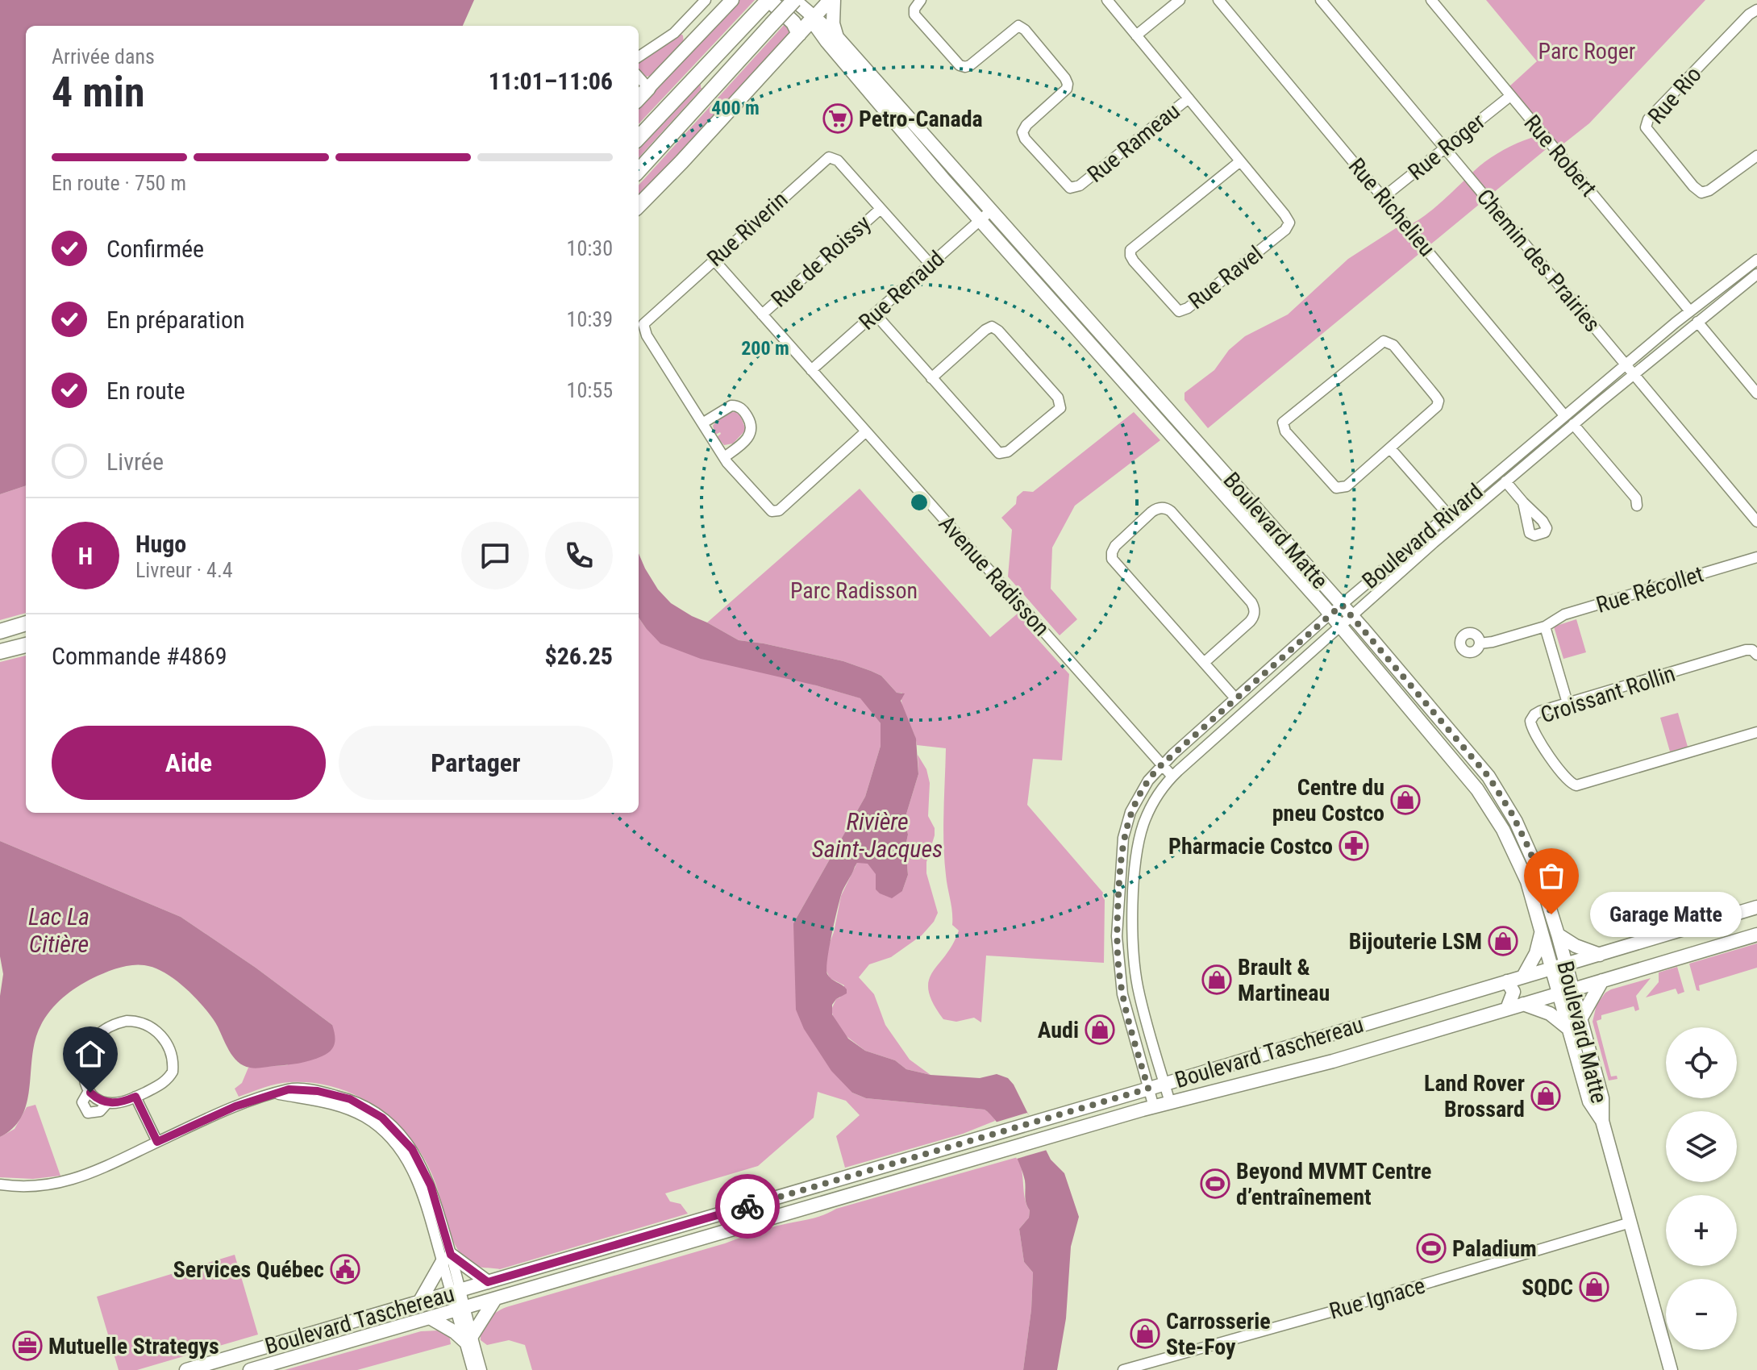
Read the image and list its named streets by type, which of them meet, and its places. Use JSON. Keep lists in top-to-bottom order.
{
  "streets": {
    "main road": ["Boulevard Matte", "Boulevard Taschereau"],
    "street": [
      "Rue Rio",
      "Rue Rameau",
      "Rue Roger",
      "Rue Robert",
      "Rue Richelieu",
      "Rue Riverin",
      "Chemin des Prairies",
      "Rue de Roissy",
      "Rue Ravel",
      "Rue Renaud",
      "Boulevard Rivard",
      "Avenue Radisson",
      "Rue Récollet",
      "Croissant Rollin",
      "Rue Ignace"
    ]
  },
  "crossings": [
    ["Rue Rameau", "Rue Ravel"],
    ["Rue Roger", "Rue Robert"],
    ["Rue Roger", "Rue Richelieu"],
    ["Rue Roger", "Chemin des Prairies"],
    ["Rue Robert", "Boulevard Rivard"],
    ["Rue Richelieu", "Boulevard Rivard"],
    ["Rue Riverin", "Rue de Roissy"],
    ["Rue Riverin", "Rue Renaud"],
    ["Rue Riverin", "Avenue Radisson"],
    ["Chemin des Prairies", "Boulevard Rivard"],
    ["Rue de Roissy", "Avenue Radisson"],
    ["Rue Renaud", "Boulevard Matte"],
    ["Rue Renaud", "Avenue Radisson"],
    ["Boulevard Matte", "Boulevard Rivard"],
    ["Boulevard Matte", "Boulevard Taschereau"],
    ["Boulevard Matte", "Rue Ignace"],
    ["Boulevard Rivard", "Avenue Radisson"],
    ["Boulevard Rivard", "Boulevard Taschereau"]
  ],
  "water": ["Rivière Saint-Jacques", "Lac La Citière"],
  "parks": ["Parc Roger", "Parc Radisson"],
  "places": {
    "supermarket": ["Petro-Canada"],
    "shop": [
      "Centre du pneu Costco",
      "Bijouterie LSM",
      "Brault & Martineau",
      "Audi",
      "Land Rover Brossard",
      "SQDC",
      "Carrosserie Ste-Foy"
    ],
    "pharmacy": ["Pharmacie Costco"],
    "other": ["Garage Matte"],
    "sports": ["Beyond MVMT Centre d’entraînement", "Paladium"],
    "public building": ["Services Québec"],
    "office": ["Mutuelle Strategys"]
  },
  "page": {
    "heading": ["4 min", "Arrivée dans", "11:01–11:06"],
    "panel": [
      "Hugo",
      "Livreur · 4.4",
      "Commande #4869",
      "$26.25"
    ],
    "bar": "En route · 750 m",
    "list": [
      ["Confirmée", "10:30"],
      ["En préparation", "10:39"],
      ["En route", "10:55"],
      "Livrée"
    ],
    "round": "H",
    "buttons": ["Aide", "Partager"],
    "bubble": "Garage Matte",
    "map_buttons": ["+", "−"]
  },
  "rings": ["400 m", "200 m"]
}
